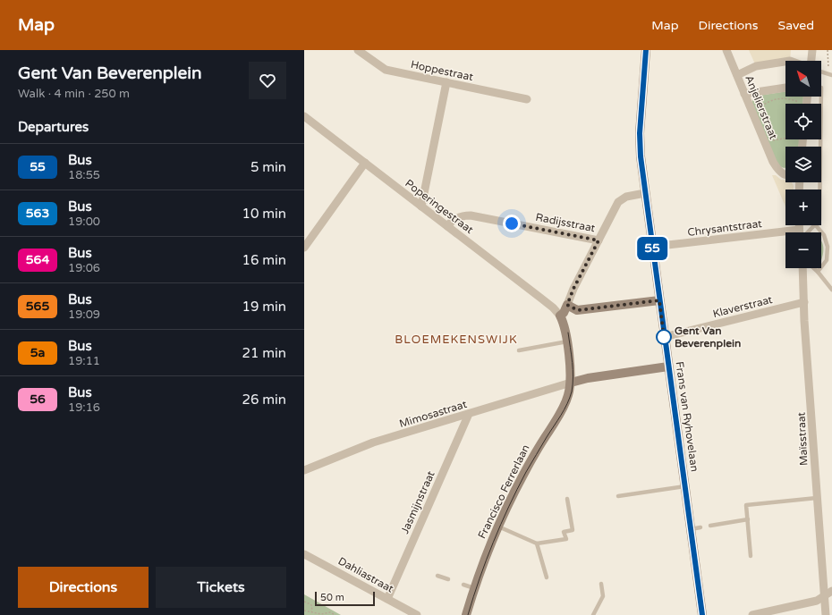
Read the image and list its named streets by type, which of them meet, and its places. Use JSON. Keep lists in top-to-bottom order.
{
  "streets": {
    "street": [
      "Hoppestraat",
      "Anjelierstraat",
      "Poperingestraat",
      "Radijsstraat",
      "Chrysantstraat",
      "Klaverstraat",
      "Mimosastraat",
      "Frans van Ryhovelaan",
      "Maïsstraat",
      "Francisco Ferrerlaan",
      "Jasmijnstraat",
      "Dahliastraat"
    ]
  },
  "crossings": [
    ["Poperingestraat", "Radijsstraat"],
    ["Poperingestraat", "Francisco Ferrerlaan"],
    ["Chrysantstraat", "Frans van Ryhovelaan"],
    ["Klaverstraat", "Frans van Ryhovelaan"],
    ["Klaverstraat", "Maïsstraat"],
    ["Mimosastraat", "Francisco Ferrerlaan"],
    ["Mimosastraat", "Jasmijnstraat"],
    ["Jasmijnstraat", "Dahliastraat"]
  ],
  "districts": ["BLOEMEKENSWIJK"],
  "places": ["Gent Van Beverenplein"],
  "lines": ["bus line 55"],
  "scale_bar": "50 m",
  "north": "top left",
  "page": {
    "header": "Map",
    "nav": ["Map", "Directions", "Saved"],
    "heading": [
      ["Gent Van Beverenplein", "Walk · 4 min · 250 m"],
      "Departures"
    ],
    "on_map": "55",
    "map_buttons": ["+", "−"],
    "list": [
      {
        "mark": "55",
        "name": "Bus",
        "note": "18:55",
        "value": "5 min"
      },
      {
        "mark": "563",
        "name": "Bus",
        "note": "19:00",
        "value": "10 min"
      },
      {
        "mark": "564",
        "name": "Bus",
        "note": "19:06",
        "value": "16 min"
      },
      {
        "mark": "565",
        "name": "Bus",
        "note": "19:09",
        "value": "19 min"
      },
      {
        "mark": "5a",
        "name": "Bus",
        "note": "19:11",
        "value": "21 min"
      },
      {
        "mark": "56",
        "name": "Bus",
        "note": "19:16",
        "value": "26 min"
      }
    ],
    "buttons": ["Directions", "Tickets"],
    "scale": "50 m"
  }
}
